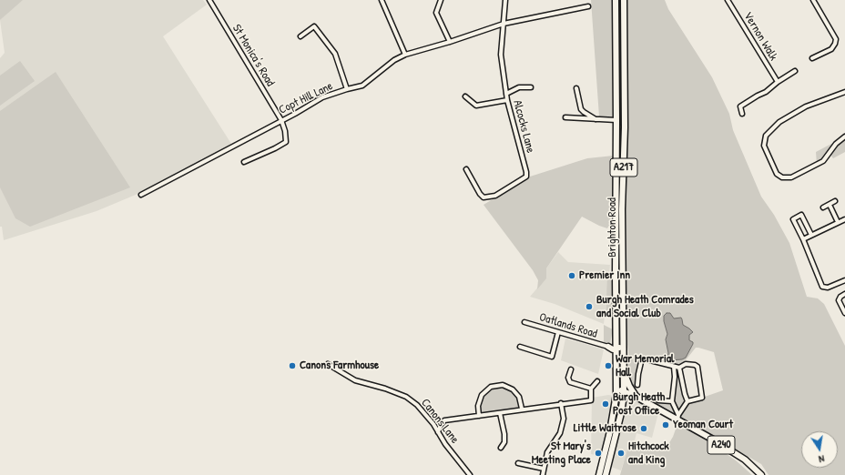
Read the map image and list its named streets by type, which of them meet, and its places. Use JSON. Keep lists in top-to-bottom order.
{
  "streets": {
    "highway": ["A217", "Brighton Road", "A240"],
    "street": [
      "Vernon Walk",
      "St Monica's Road",
      "Copt Hill Lane",
      "Alcocks Lane",
      "Oatlands Road",
      "Canons Lane"
    ]
  },
  "crossings": [
    ["St Monica's Road", "Copt Hill Lane"],
    ["Copt Hill Lane", "Alcocks Lane"],
    ["Brighton Road", "A240"]
  ],
  "places": [
    "Premier Inn",
    "Burgh Heath Comrades and Social Club",
    "Canons Farmhouse",
    "War Memorial Hall",
    "Burgh Heath Post Office",
    "Yeoman Court",
    "Little Waitrose",
    "St Mary's Meeting Place",
    "Hitchcock and King"
  ],
  "north": "bottom"
}
